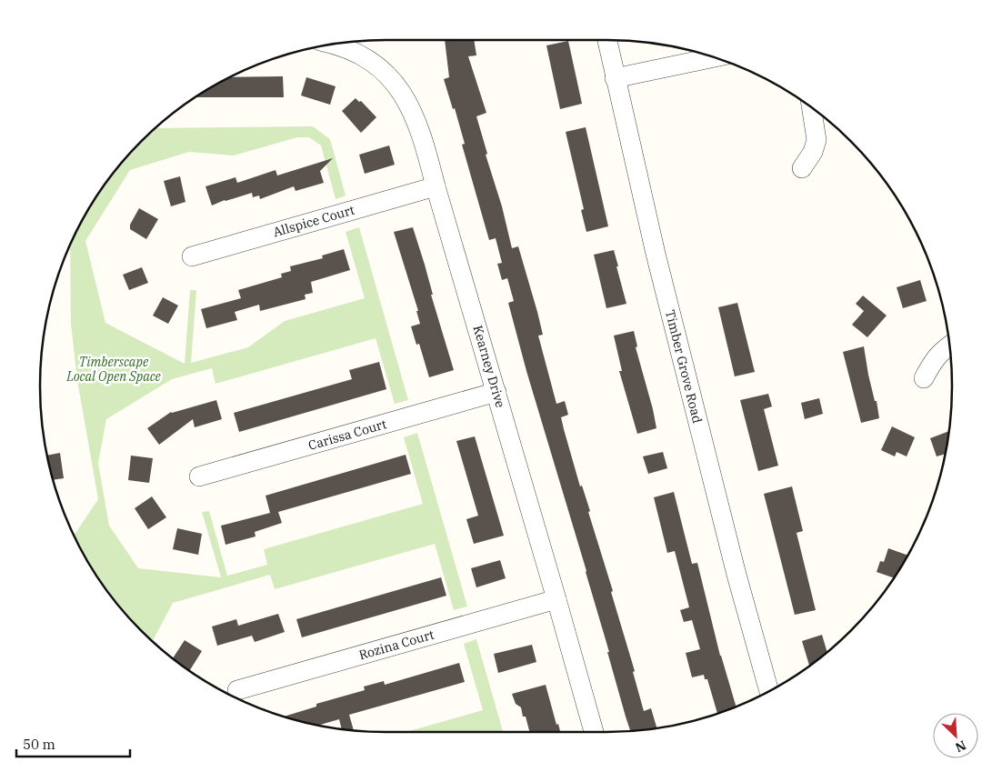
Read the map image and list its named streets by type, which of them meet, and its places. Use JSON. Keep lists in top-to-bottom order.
{
  "streets": {
    "street": [
      "Allspice Court",
      "Kearney Drive",
      "Timber Grove Road",
      "Carissa Court",
      "Rozina Court"
    ]
  },
  "crossings": [
    ["Allspice Court", "Kearney Drive"],
    ["Kearney Drive", "Carissa Court"],
    ["Kearney Drive", "Rozina Court"]
  ],
  "parks": ["Timberscape Local Open Space"],
  "scale_bar": "50 m",
  "north": "bottom right"
}
